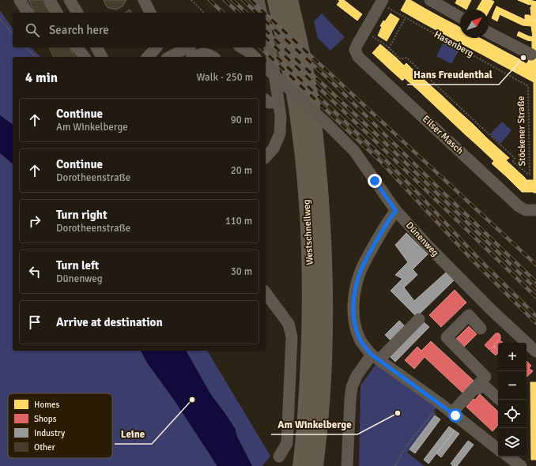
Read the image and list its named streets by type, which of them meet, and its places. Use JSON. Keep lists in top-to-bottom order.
{
  "streets": {
    "highway": ["Westschnellweg"],
    "street": ["Eilser Masch", "Dünenweg"],
    "path": ["Hasenberg", "Stöckener Straße"]
  },
  "crossings": [
    ["Hasenberg", "Stöckener Straße"]
  ],
  "places": ["Hans Freudenthal", "Leine", "Am Winkelberge"],
  "legend": [
    "Homes",
    "Shops",
    "Industry",
    "Other"
  ],
  "north": "top right",
  "page": {
    "search": "Search here",
    "heading": ["4 min", "Walk · 250 m"],
    "list": [
      ["Continue", "Am Winkelberge", "90 m"],
      ["Continue", "Dorotheenstraße", "20 m"],
      ["Turn right", "Dorotheenstraße", "110 m"],
      ["Turn left", "Dünenweg", "30 m"],
      "Arrive at destination"
    ],
    "map_buttons": ["+", "−"]
  }
}
